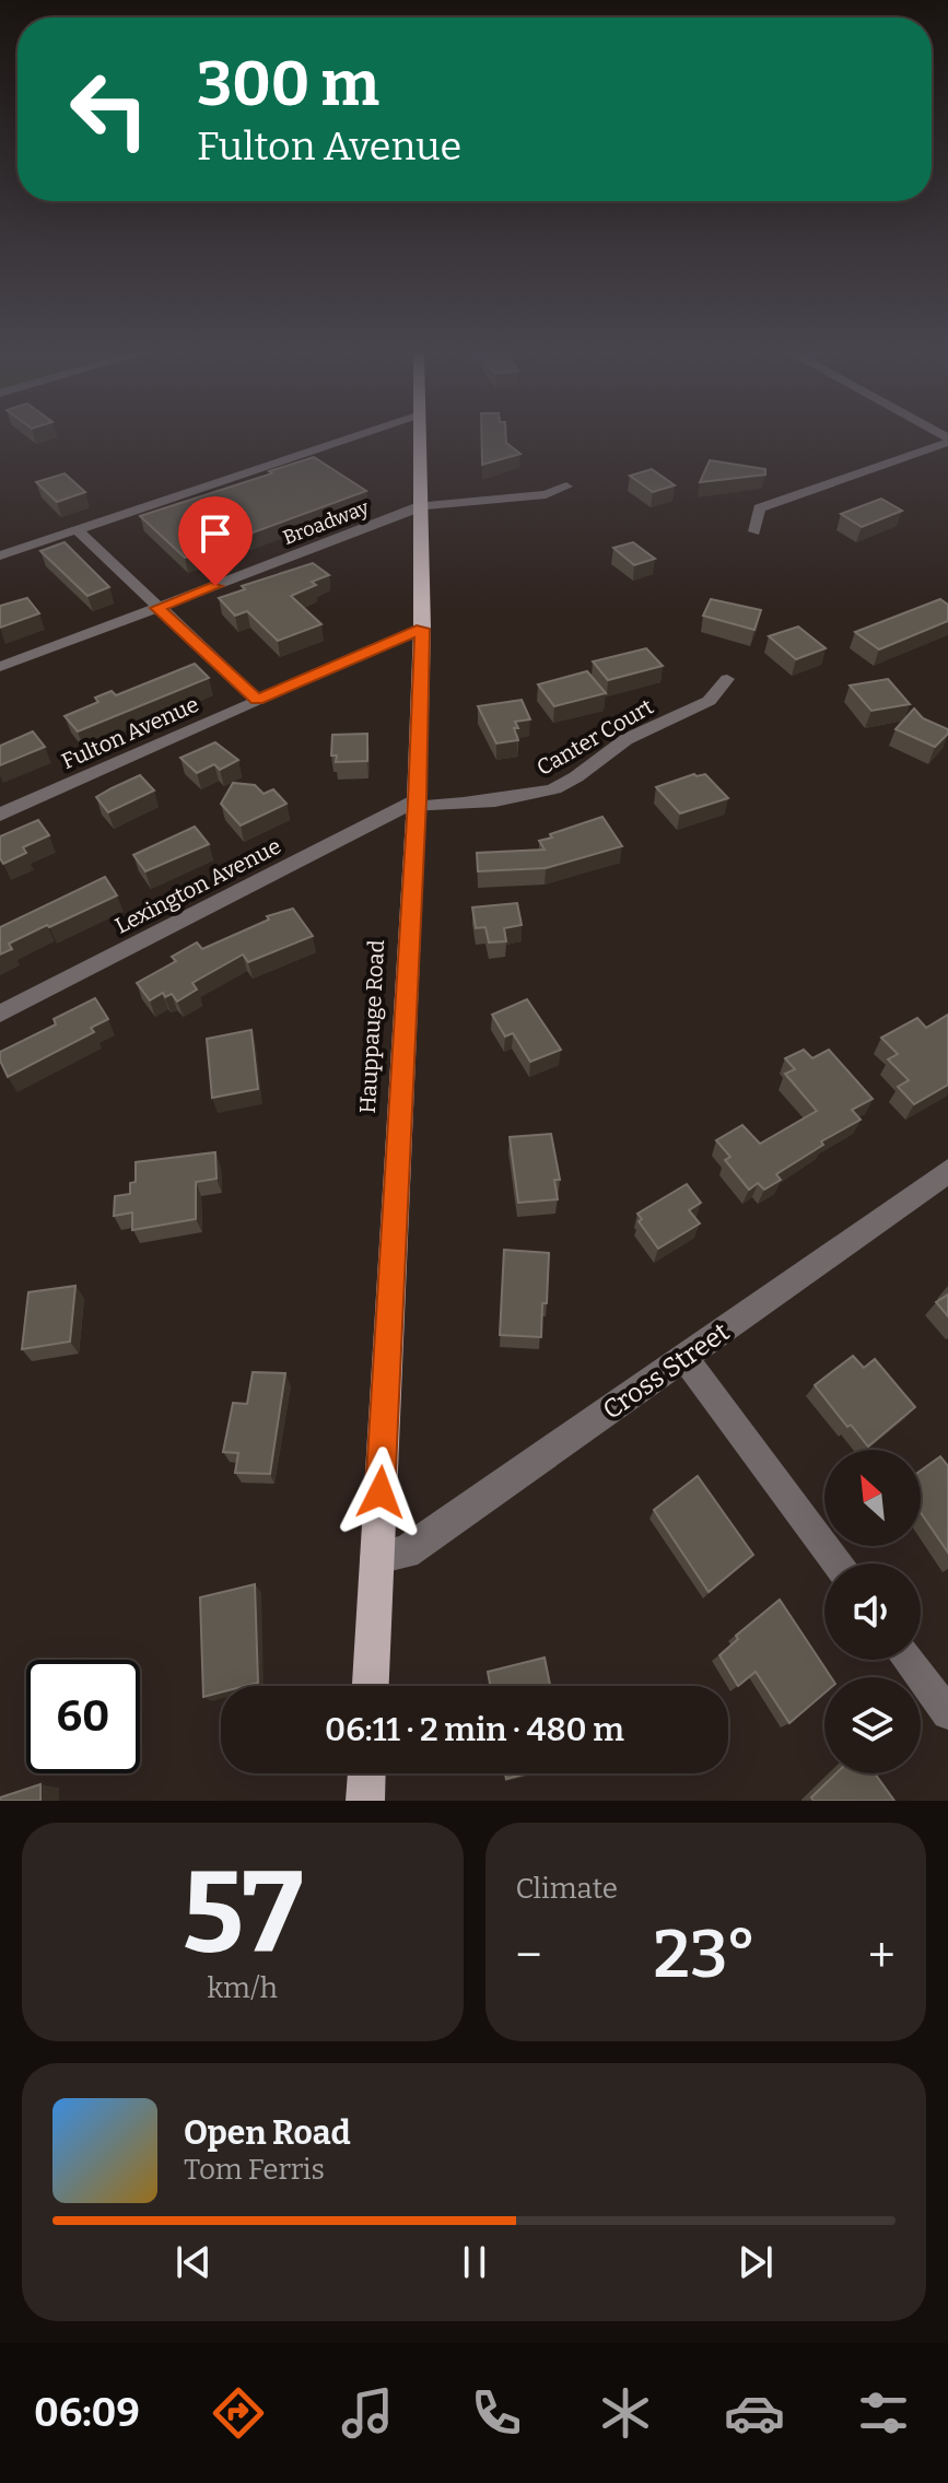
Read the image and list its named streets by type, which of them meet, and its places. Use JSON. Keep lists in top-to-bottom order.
{
  "streets": {
    "main road": ["Hauppauge Road"],
    "street": [
      "Broadway",
      "Fulton Avenue",
      "Canter Court",
      "Lexington Avenue",
      "Cross Street"
    ]
  },
  "crossings": [
    ["Broadway", "Hauppauge Road"],
    ["Fulton Avenue", "Hauppauge Road"],
    ["Canter Court", "Lexington Avenue"],
    ["Canter Court", "Hauppauge Road"],
    ["Lexington Avenue", "Hauppauge Road"],
    ["Hauppauge Road", "Cross Street"]
  ],
  "north": "top left",
  "page": {
    "turn": ["300 m", "Fulton Avenue"],
    "limit": "60",
    "trip": "06:11 · 2 min · 480 m",
    "tile": [
      ["57", "km/h"],
      "Climate"
    ],
    "heat": ["−", "23°", "+"],
    "song": ["Open Road", "Tom Ferris"],
    "tabs": "06:09"
  }
}
